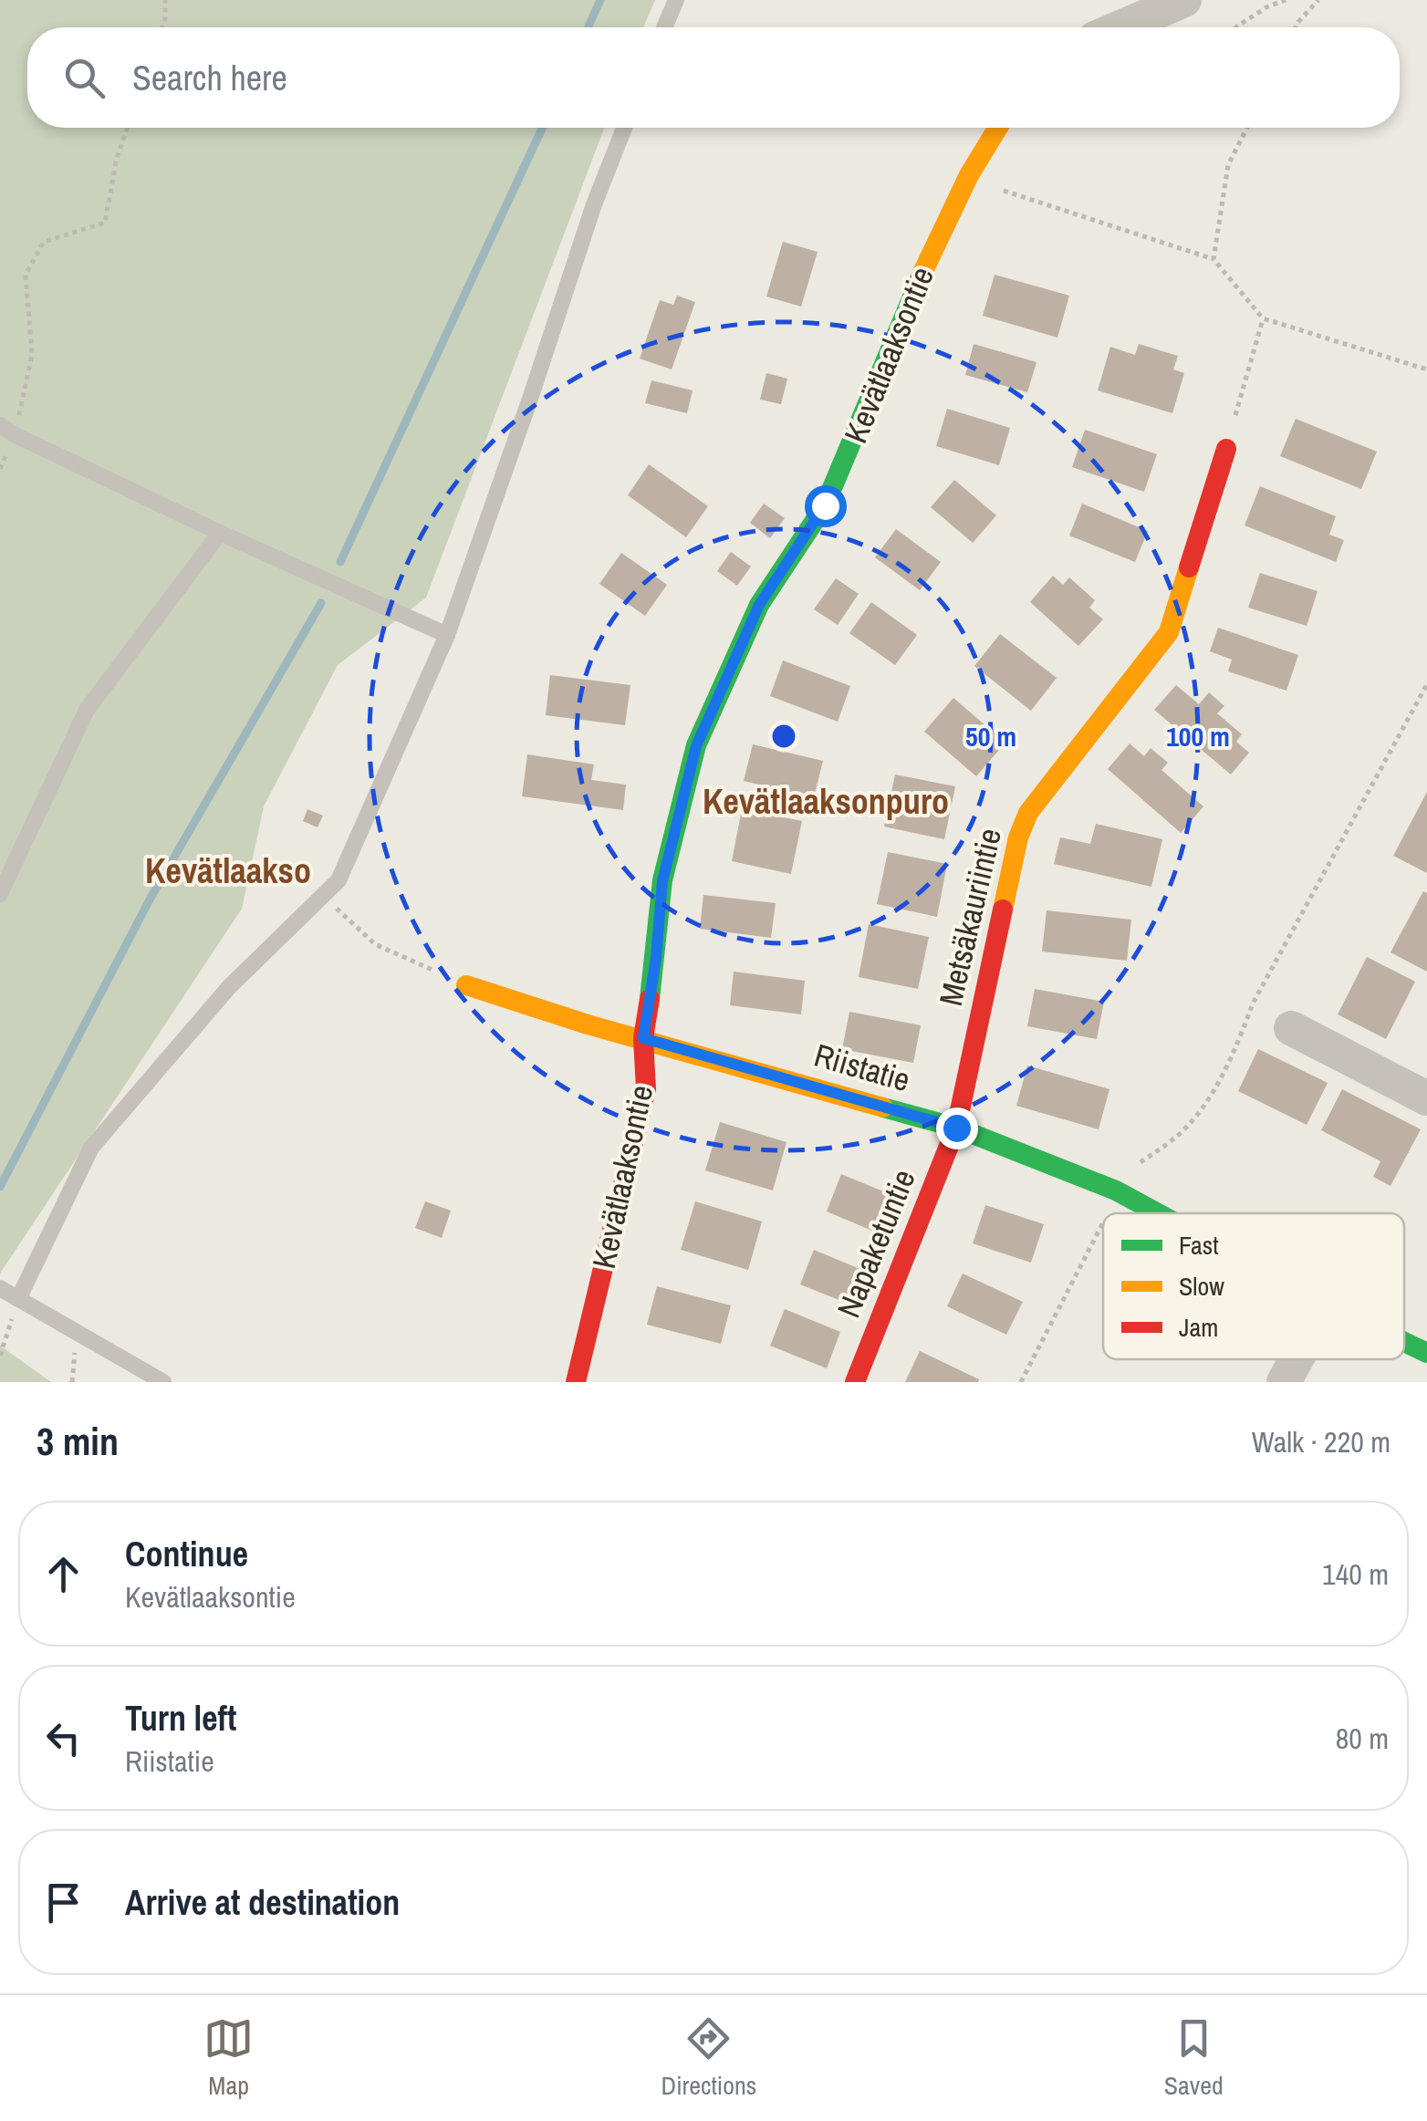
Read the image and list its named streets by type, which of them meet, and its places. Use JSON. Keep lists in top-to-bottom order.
{
  "streets": {
    "street": [
      "Kevätlaaksontie",
      "Metsäkauriintie",
      "Riistatie",
      "Napaketuntie"
    ]
  },
  "crossings": [
    ["Kevätlaaksontie", "Riistatie"],
    ["Metsäkauriintie", "Riistatie"],
    ["Metsäkauriintie", "Napaketuntie"],
    ["Riistatie", "Napaketuntie"]
  ],
  "districts": ["Kevätlaaksonpuro", "Kevätlaakso"],
  "legend": ["Fast", "Slow", "Jam"],
  "page": {
    "search": "Search here",
    "heading": ["3 min", "Walk · 220 m"],
    "list": [
      ["Continue", "Kevätlaaksontie", "140 m"],
      ["Turn left", "Riistatie", "80 m"],
      "Arrive at destination"
    ],
    "nav": ["Map", "Directions", "Saved"]
  },
  "rings": ["50 m", "100 m"]
}
